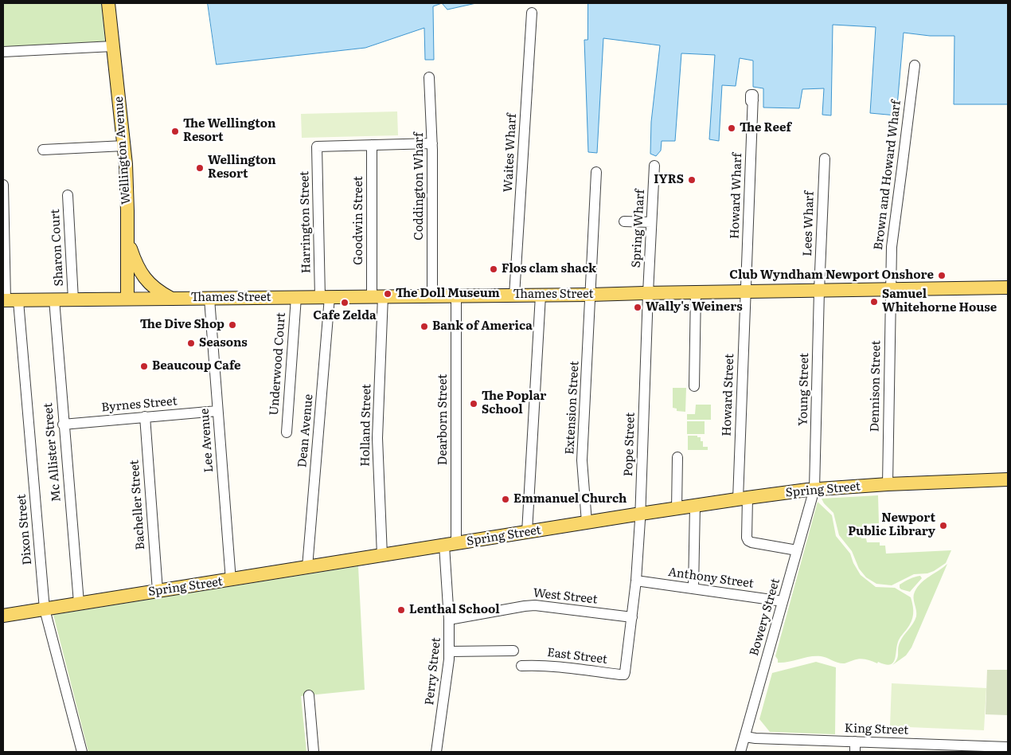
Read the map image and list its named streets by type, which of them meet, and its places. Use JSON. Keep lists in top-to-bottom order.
{
  "streets": {
    "main road": ["Wellington Avenue", "Thames Street", "Spring Street"],
    "street": [
      "Waites Wharf",
      "Brown and Howard Wharf",
      "Coddington Wharf",
      "Howard Wharf",
      "Goodwin Street",
      "Harrington Street",
      "Lees Wharf",
      "Spring Wharf",
      "Sharon Court",
      "Underwood Court",
      "Dennison Street",
      "Young Street",
      "Howard Street",
      "Byrnes Street",
      "Extension Street",
      "Dearborn Street",
      "Holland Street",
      "Dean Avenue",
      "Lee Avenue",
      "Pope Street",
      "Mc Allister Street",
      "Bacheller Street",
      "Dixon Street",
      "Anthony Street",
      "West Street",
      "Bowery Street",
      "East Street",
      "Perry Street",
      "King Street"
    ]
  },
  "crossings": [
    ["Wellington Avenue", "Thames Street"],
    ["Waites Wharf", "Thames Street"],
    ["Brown and Howard Wharf", "Thames Street"],
    ["Brown and Howard Wharf", "Dennison Street"],
    ["Coddington Wharf", "Thames Street"],
    ["Howard Wharf", "Thames Street"],
    ["Howard Wharf", "Howard Street"],
    ["Goodwin Street", "Harrington Street"],
    ["Goodwin Street", "Thames Street"],
    ["Goodwin Street", "Holland Street"],
    ["Harrington Street", "Thames Street"],
    ["Harrington Street", "Dean Avenue"],
    ["Lees Wharf", "Thames Street"],
    ["Lees Wharf", "Young Street"],
    ["Spring Wharf", "Thames Street"],
    ["Spring Wharf", "Pope Street"],
    ["Sharon Court", "Thames Street"],
    ["Thames Street", "Underwood Court"],
    ["Thames Street", "Dennison Street"],
    ["Thames Street", "Young Street"],
    ["Thames Street", "Howard Street"],
    ["Thames Street", "Extension Street"],
    ["Thames Street", "Dearborn Street"],
    ["Thames Street", "Holland Street"],
    ["Thames Street", "Dean Avenue"],
    ["Thames Street", "Lee Avenue"],
    ["Thames Street", "Pope Street"],
    ["Thames Street", "Mc Allister Street"],
    ["Thames Street", "Dixon Street"],
    ["Dennison Street", "Spring Street"],
    ["Young Street", "Spring Street"],
    ["Young Street", "Bowery Street"],
    ["Howard Street", "Spring Street"],
    ["Howard Street", "Bowery Street"],
    ["Byrnes Street", "Lee Avenue"],
    ["Byrnes Street", "Mc Allister Street"],
    ["Byrnes Street", "Bacheller Street"],
    ["Extension Street", "Spring Street"],
    ["Dearborn Street", "Spring Street"],
    ["Dearborn Street", "Perry Street"],
    ["Holland Street", "Spring Street"],
    ["Dean Avenue", "Spring Street"],
    ["Lee Avenue", "Spring Street"],
    ["Pope Street", "Spring Street"],
    ["Pope Street", "Anthony Street"],
    ["Pope Street", "West Street"],
    ["Pope Street", "East Street"],
    ["Mc Allister Street", "Spring Street"],
    ["Spring Street", "Bacheller Street"],
    ["Spring Street", "Dixon Street"],
    ["Spring Street", "Bowery Street"],
    ["Spring Street", "Perry Street"],
    ["Anthony Street", "Bowery Street"],
    ["West Street", "Perry Street"],
    ["Bowery Street", "King Street"]
  ],
  "places": [
    "The Reef",
    "The Wellington Resort",
    "Wellington Resort",
    "IYRS",
    "Flos clam shack",
    "Club Wyndham Newport Onshore",
    "The Doll Museum",
    "Samuel Whitehorne House",
    "Cafe Zelda",
    "Wally's Weiners",
    "The Dive Shop",
    "Bank of America",
    "Seasons",
    "Beaucoup Cafe",
    "The Poplar School",
    "Emmanuel Church",
    "Newport Public Library",
    "Lenthal School"
  ]
}
